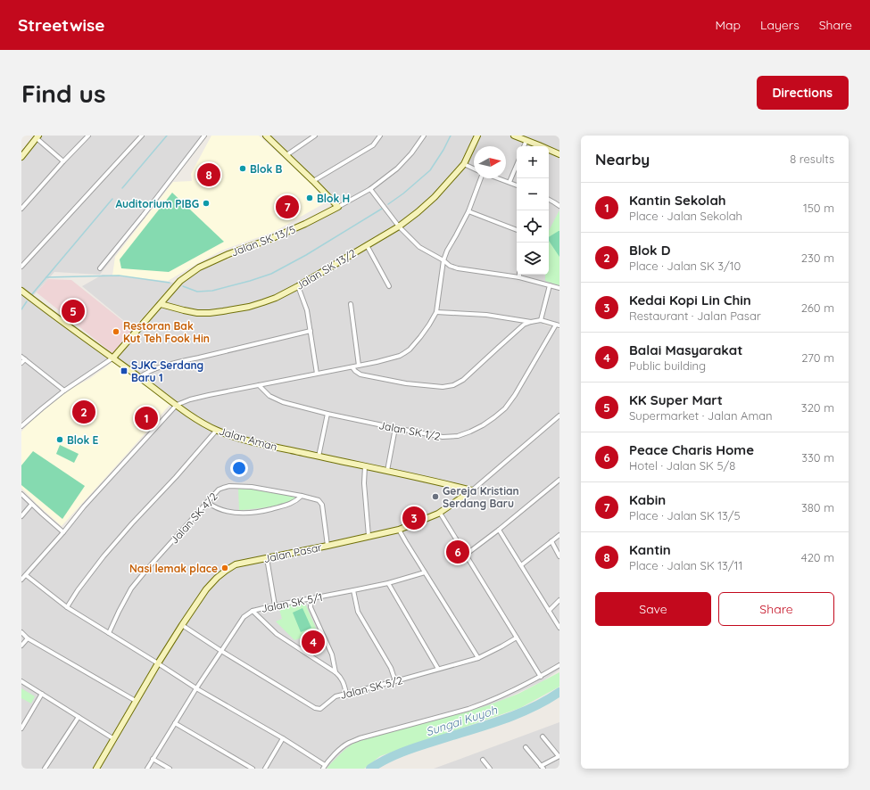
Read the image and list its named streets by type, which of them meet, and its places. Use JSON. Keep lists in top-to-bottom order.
{
  "streets": {
    "street": [
      "Jalan SK 13/5",
      "Jalan SK 13/2",
      "Jalan SK 1/2",
      "Jalan Aman",
      "Jalan SK 4/2",
      "Jalan Pasar",
      "Jalan SK 5/1",
      "Jalan SK 5/2"
    ]
  },
  "crossings": [
    ["Jalan SK 13/5", "Jalan SK 13/2"],
    ["Jalan SK 13/5", "Jalan Aman"],
    ["Jalan Aman", "Jalan Pasar"],
    ["Jalan SK 4/2", "Jalan Pasar"],
    ["Jalan Pasar", "Jalan SK 5/2"],
    ["Jalan SK 5/1", "Jalan SK 5/2"]
  ],
  "water": ["Sungai Kuyoh"],
  "places": {
    "other": [
      "Blok B",
      "Blok H",
      "Auditorium PIBG",
      "Restoran Bak Kut Teh Fook Hin",
      "Blok E",
      "Gereja Kristian Serdang Baru",
      "Nasi lemak place"
    ],
    "transit": ["SJKC Serdang Baru 1"]
  },
  "north": "right",
  "page": {
    "header": "Streetwise",
    "nav": ["Map", "Layers", "Share"],
    "buttons": [
      "Directions",
      ["Save", "Share"]
    ],
    "title": "Find us",
    "heading": ["Nearby", "8 results"],
    "map_buttons": ["+", "−"],
    "pins": [
      "8",
      "7",
      "5",
      "2",
      "1",
      "3",
      "6",
      "4"
    ],
    "list": [
      {
        "mark": "1",
        "name": "Kantin Sekolah",
        "note": "Place · Jalan Sekolah",
        "value": "150 m"
      },
      {
        "mark": "2",
        "name": "Blok D",
        "note": "Place · Jalan SK 3/10",
        "value": "230 m"
      },
      {
        "mark": "3",
        "name": "Kedai Kopi Lin Chin",
        "note": "Restaurant · Jalan Pasar",
        "value": "260 m"
      },
      {
        "mark": "4",
        "name": "Balai Masyarakat",
        "note": "Public building",
        "value": "270 m"
      },
      {
        "mark": "5",
        "name": "KK Super Mart",
        "note": "Supermarket · Jalan Aman",
        "value": "320 m"
      },
      {
        "mark": "6",
        "name": "Peace Charis Home",
        "note": "Hotel · Jalan SK 5/8",
        "value": "330 m"
      },
      {
        "mark": "7",
        "name": "Kabin",
        "note": "Place · Jalan SK 13/5",
        "value": "380 m"
      },
      {
        "mark": "8",
        "name": "Kantin",
        "note": "Place · Jalan SK 13/11",
        "value": "420 m"
      }
    ]
  }
}
